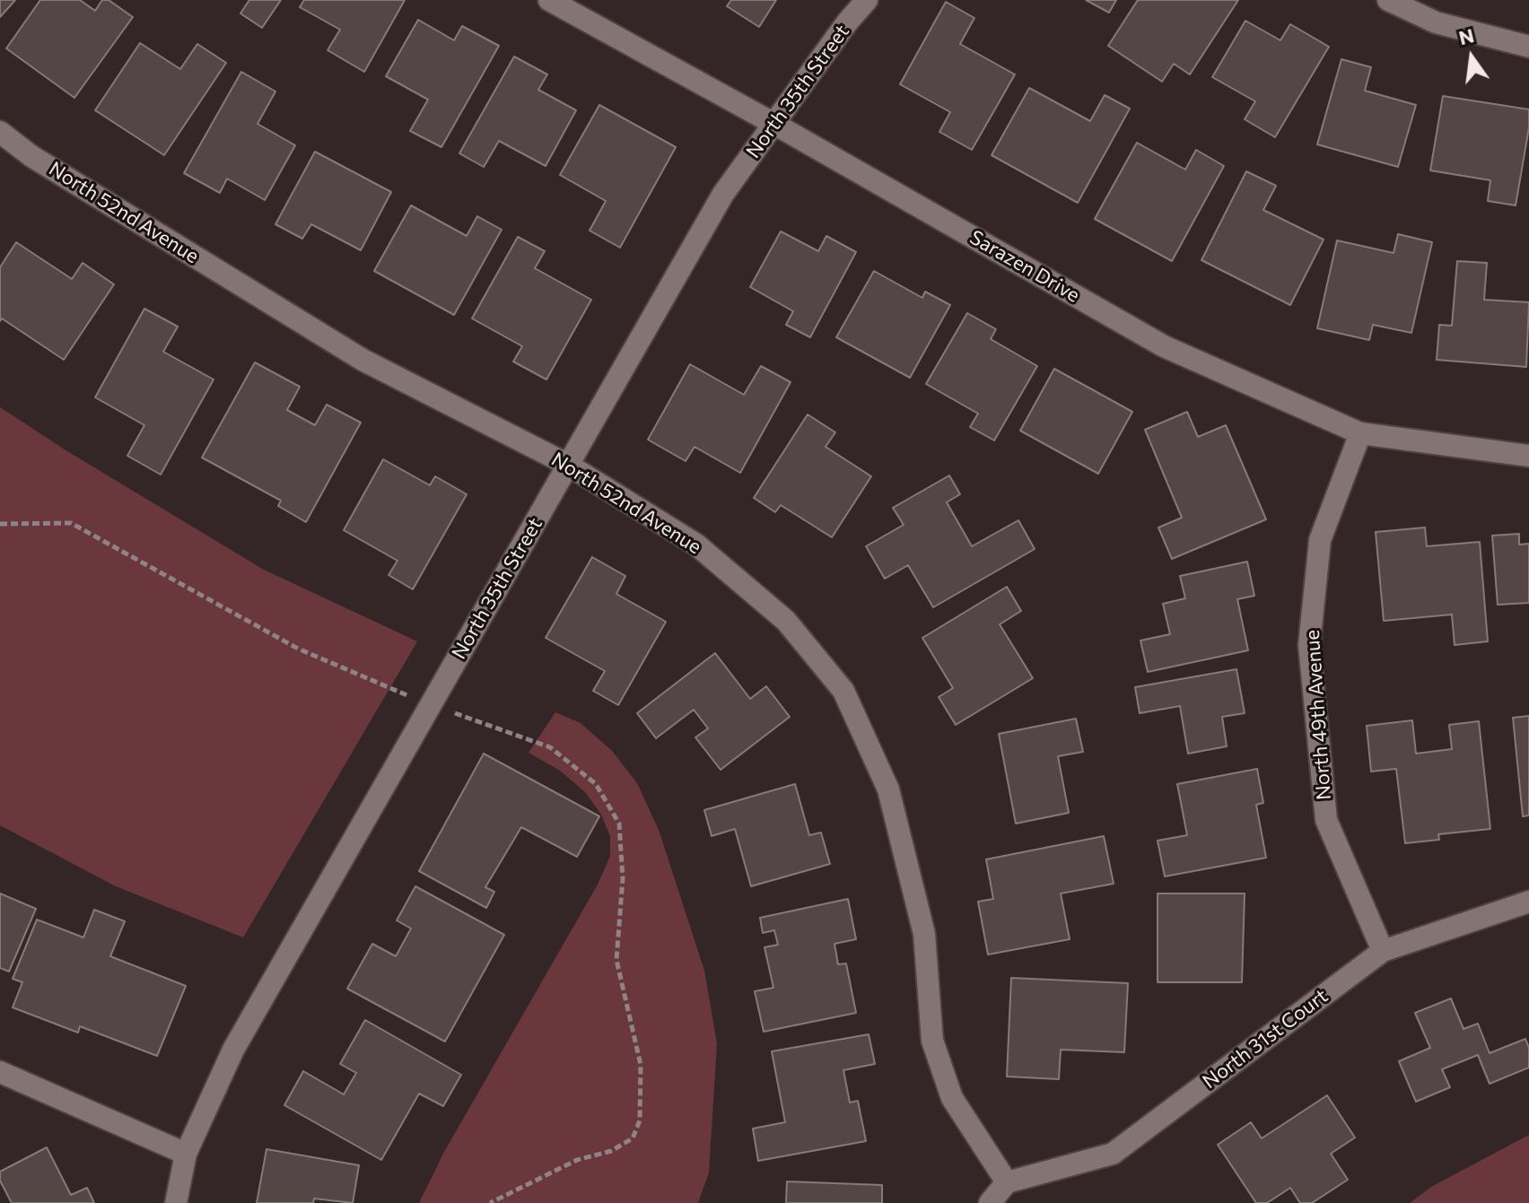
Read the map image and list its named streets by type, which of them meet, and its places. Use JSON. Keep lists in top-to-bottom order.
{
  "streets": {
    "street": [
      "North 35th Street",
      "North 52nd Avenue",
      "Sarazen Drive",
      "North 49th Avenue",
      "North 31st Court"
    ]
  },
  "crossings": [
    ["North 35th Street", "North 52nd Avenue"],
    ["North 35th Street", "Sarazen Drive"],
    ["North 52nd Avenue", "North 31st Court"],
    ["Sarazen Drive", "North 49th Avenue"],
    ["North 49th Avenue", "North 31st Court"]
  ],
  "north": "top"
}
